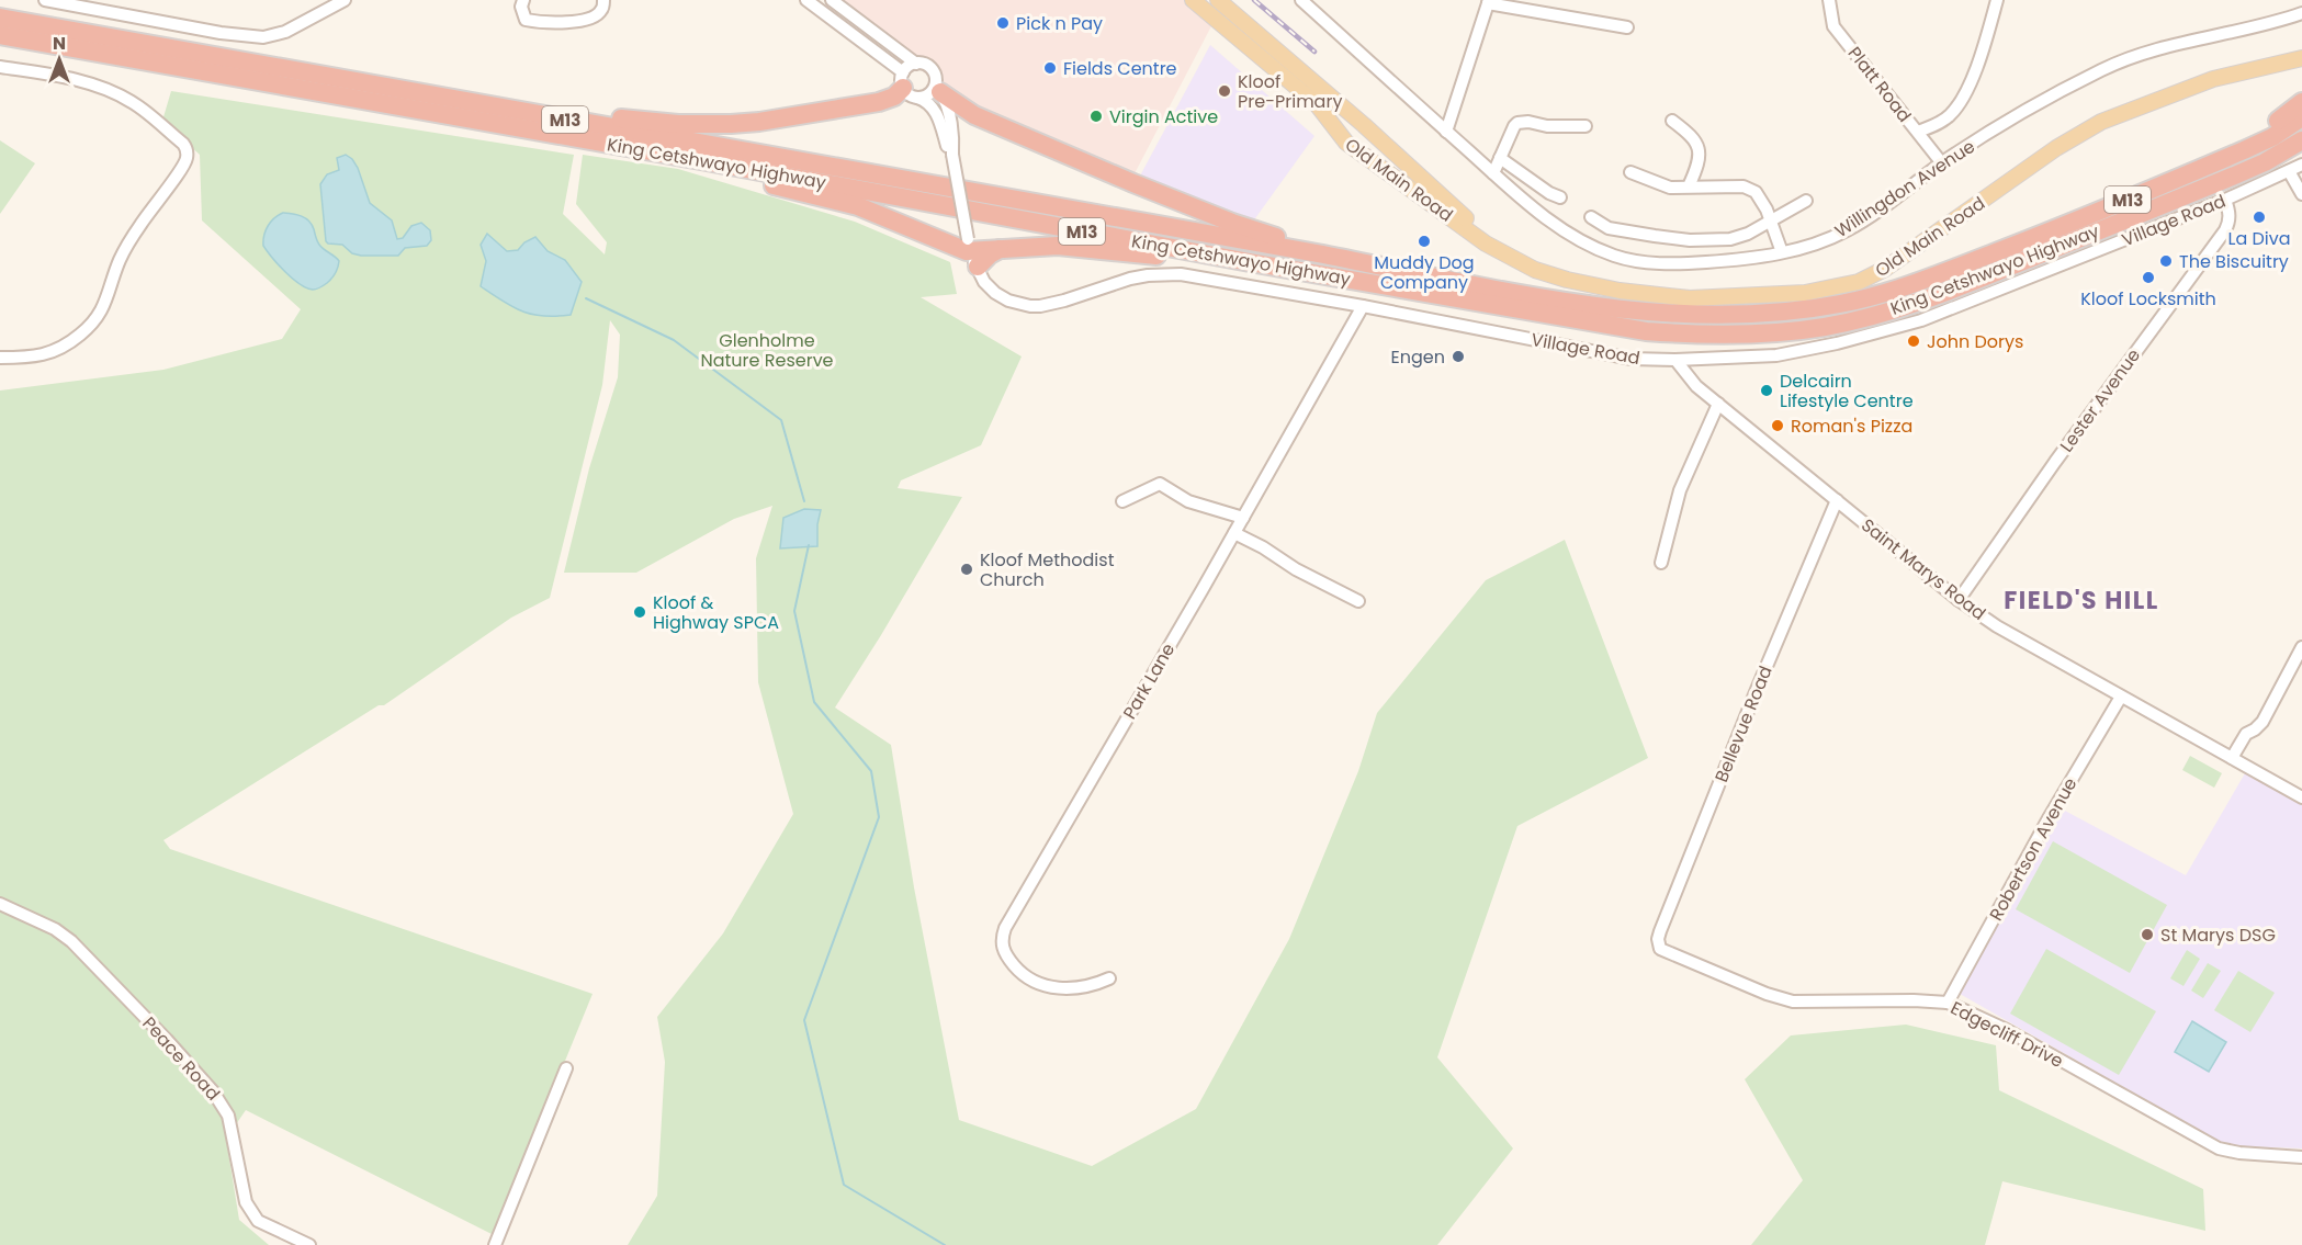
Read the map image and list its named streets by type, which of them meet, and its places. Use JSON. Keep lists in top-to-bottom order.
{
  "streets": {
    "highway": ["M13", "King Cetshwayo Highway"],
    "main road": ["Old Main Road"],
    "street": [
      "Platt Road",
      "Willingdon Avenue",
      "Village Road",
      "Lester Avenue",
      "Saint Marys Road",
      "Park Lane",
      "Bellevue Road",
      "Robertson Avenue",
      "Edgecliff Drive",
      "Peace Road"
    ]
  },
  "crossings": [
    ["Platt Road", "Willingdon Avenue"],
    ["Village Road", "Lester Avenue"],
    ["Village Road", "Saint Marys Road"],
    ["Village Road", "Park Lane"],
    ["Lester Avenue", "Saint Marys Road"],
    ["Saint Marys Road", "Bellevue Road"],
    ["Saint Marys Road", "Robertson Avenue"],
    ["Bellevue Road", "Edgecliff Drive"],
    ["Robertson Avenue", "Edgecliff Drive"]
  ],
  "districts": ["FIELD'S HILL"],
  "parks": ["Glenholme Nature Reserve"],
  "places": [
    "Pick n Pay",
    "Fields Centre",
    "Kloof Pre-Primary",
    "Virgin Active",
    "La Diva",
    "Muddy Dog Company",
    "The Biscuitry",
    "Kloof Locksmith",
    "John Dorys",
    "Engen",
    "Delcairn Lifestyle Centre",
    "Roman's Pizza",
    "Kloof Methodist Church",
    "Kloof & Highway SPCA",
    "St Marys DSG"
  ],
  "north": "top"
}
